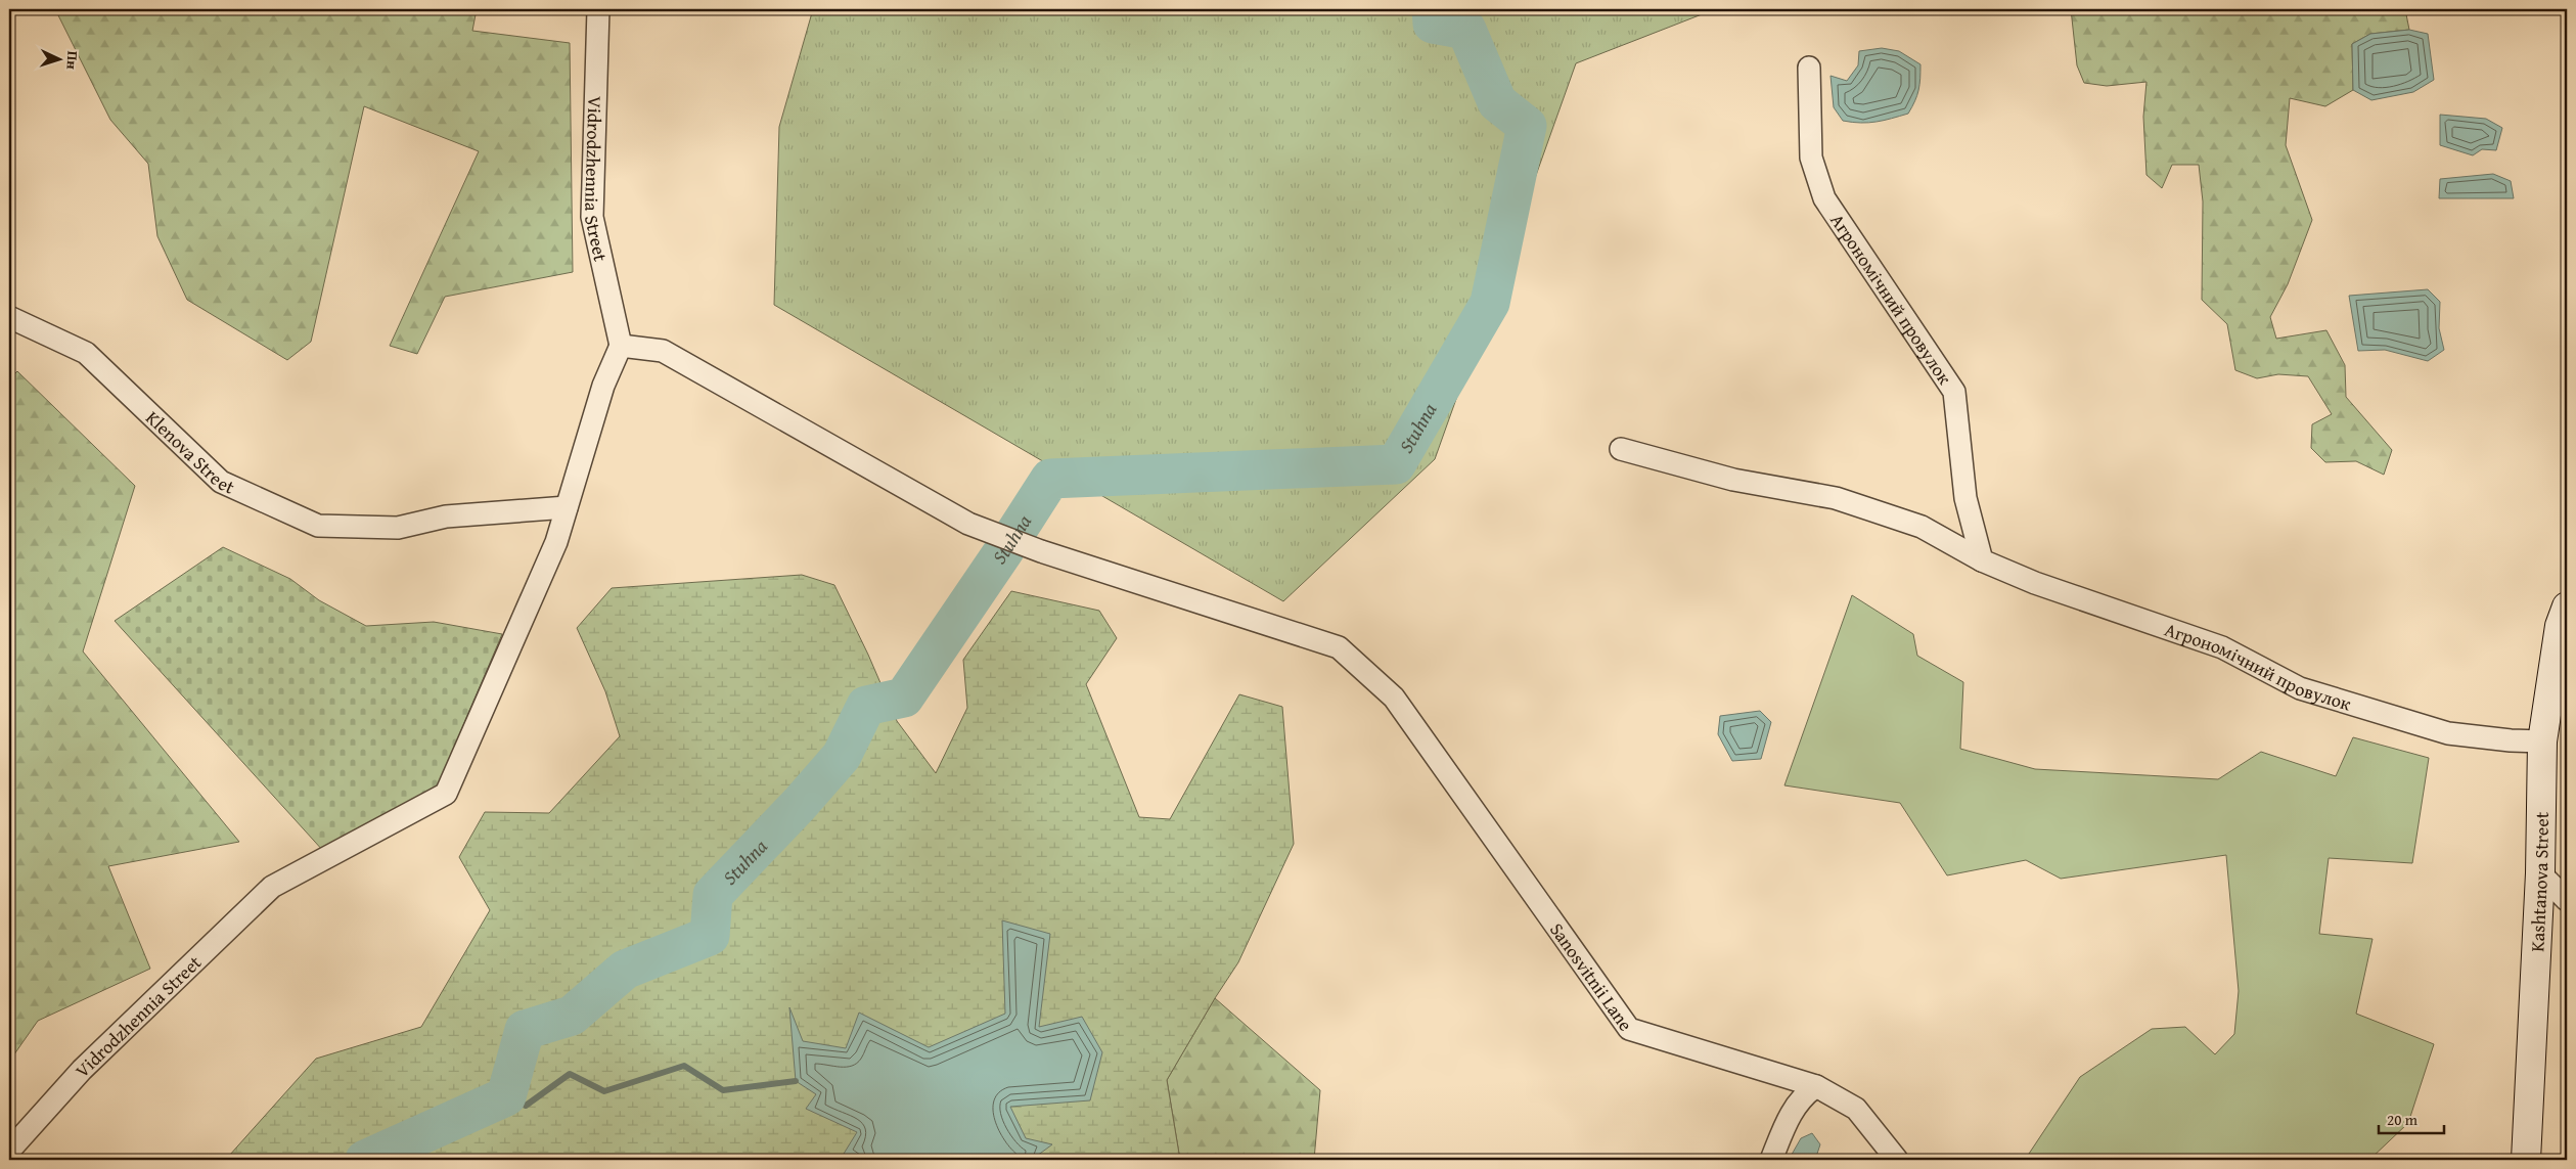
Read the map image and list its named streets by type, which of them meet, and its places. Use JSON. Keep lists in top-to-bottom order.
{
  "streets": {
    "street": [
      "Vidrodzhennia Street",
      "Агрономічний провулок",
      "Klenova Street",
      "Kashtanova Street",
      "Sanosvitnii Lane"
    ]
  },
  "crossings": [
    ["Vidrodzhennia Street", "Klenova Street"],
    ["Vidrodzhennia Street", "Sanosvitnii Lane"],
    ["Агрономічний провулок", "Kashtanova Street"]
  ],
  "water": ["Stuhna"],
  "scale_bar": "20 m",
  "north": "right"
}
